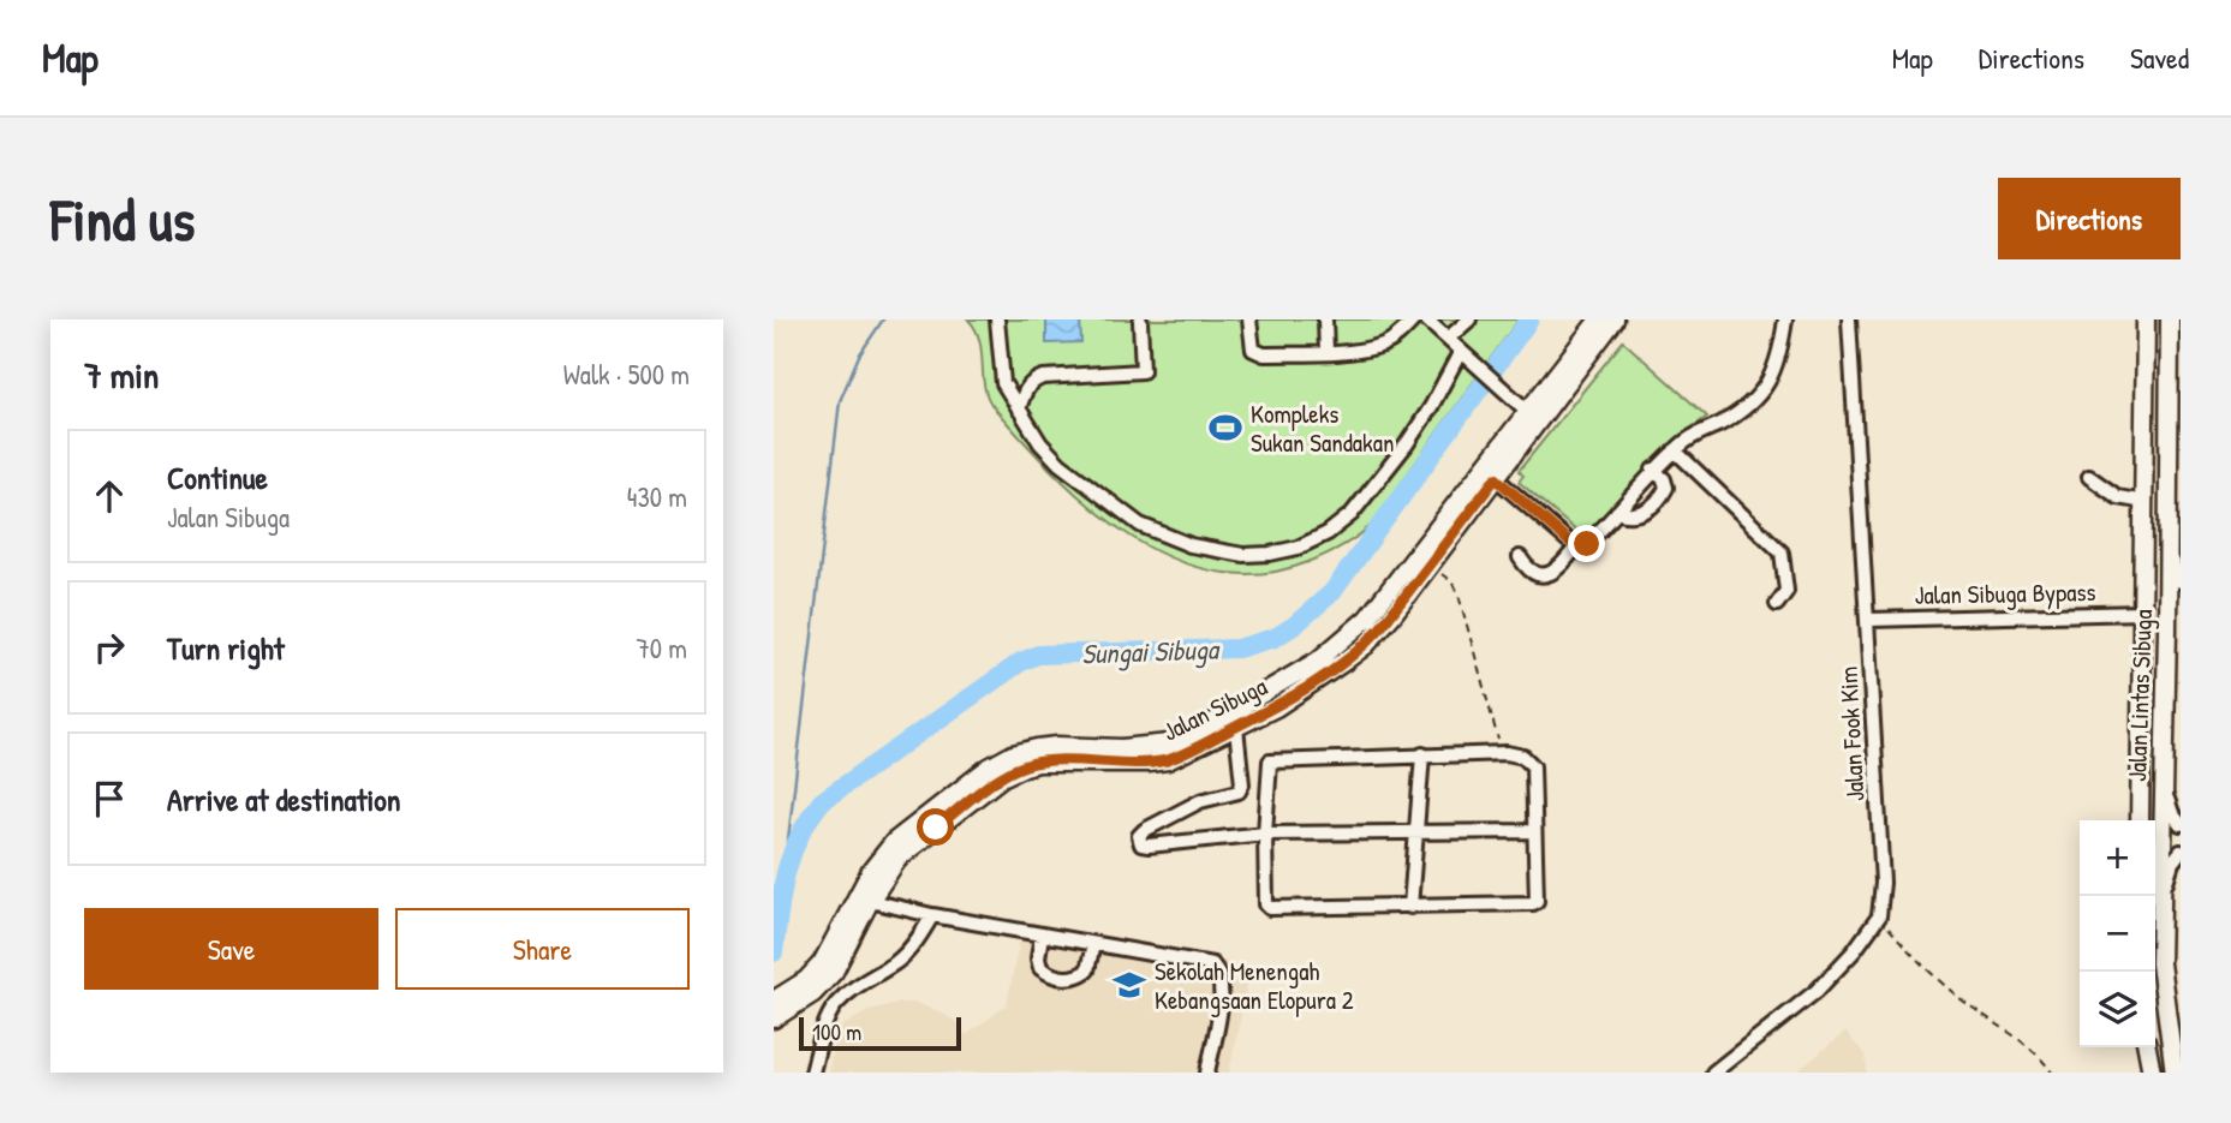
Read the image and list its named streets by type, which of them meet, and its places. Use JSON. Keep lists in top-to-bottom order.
{
  "streets": {
    "main road": ["Jalan Lintas Sibuga", "Jalan Sibuga"],
    "street": ["Jalan Sibuga Bypass", "Jalan Fook Kim"]
  },
  "crossings": [
    ["Jalan Sibuga Bypass", "Jalan Lintas Sibuga"],
    ["Jalan Sibuga Bypass", "Jalan Fook Kim"]
  ],
  "water": ["Sungai Sibuga"],
  "places": {
    "sports": ["Kompleks Sukan Sandakan"],
    "school or university": ["Sekolah Menengah Kebangsaan Elopura 2"]
  },
  "scale_bar": "100 m",
  "page": {
    "header": "Map",
    "nav": ["Map", "Directions", "Saved"],
    "buttons": [
      "Directions",
      ["Save", "Share"]
    ],
    "title": "Find us",
    "heading": ["7 min", "Walk · 500 m"],
    "list": [
      ["Continue", "Jalan Sibuga", "430 m"],
      ["Turn right", "70 m"],
      "Arrive at destination"
    ],
    "map_buttons": ["+", "−"],
    "scale": "100 m"
  }
}
